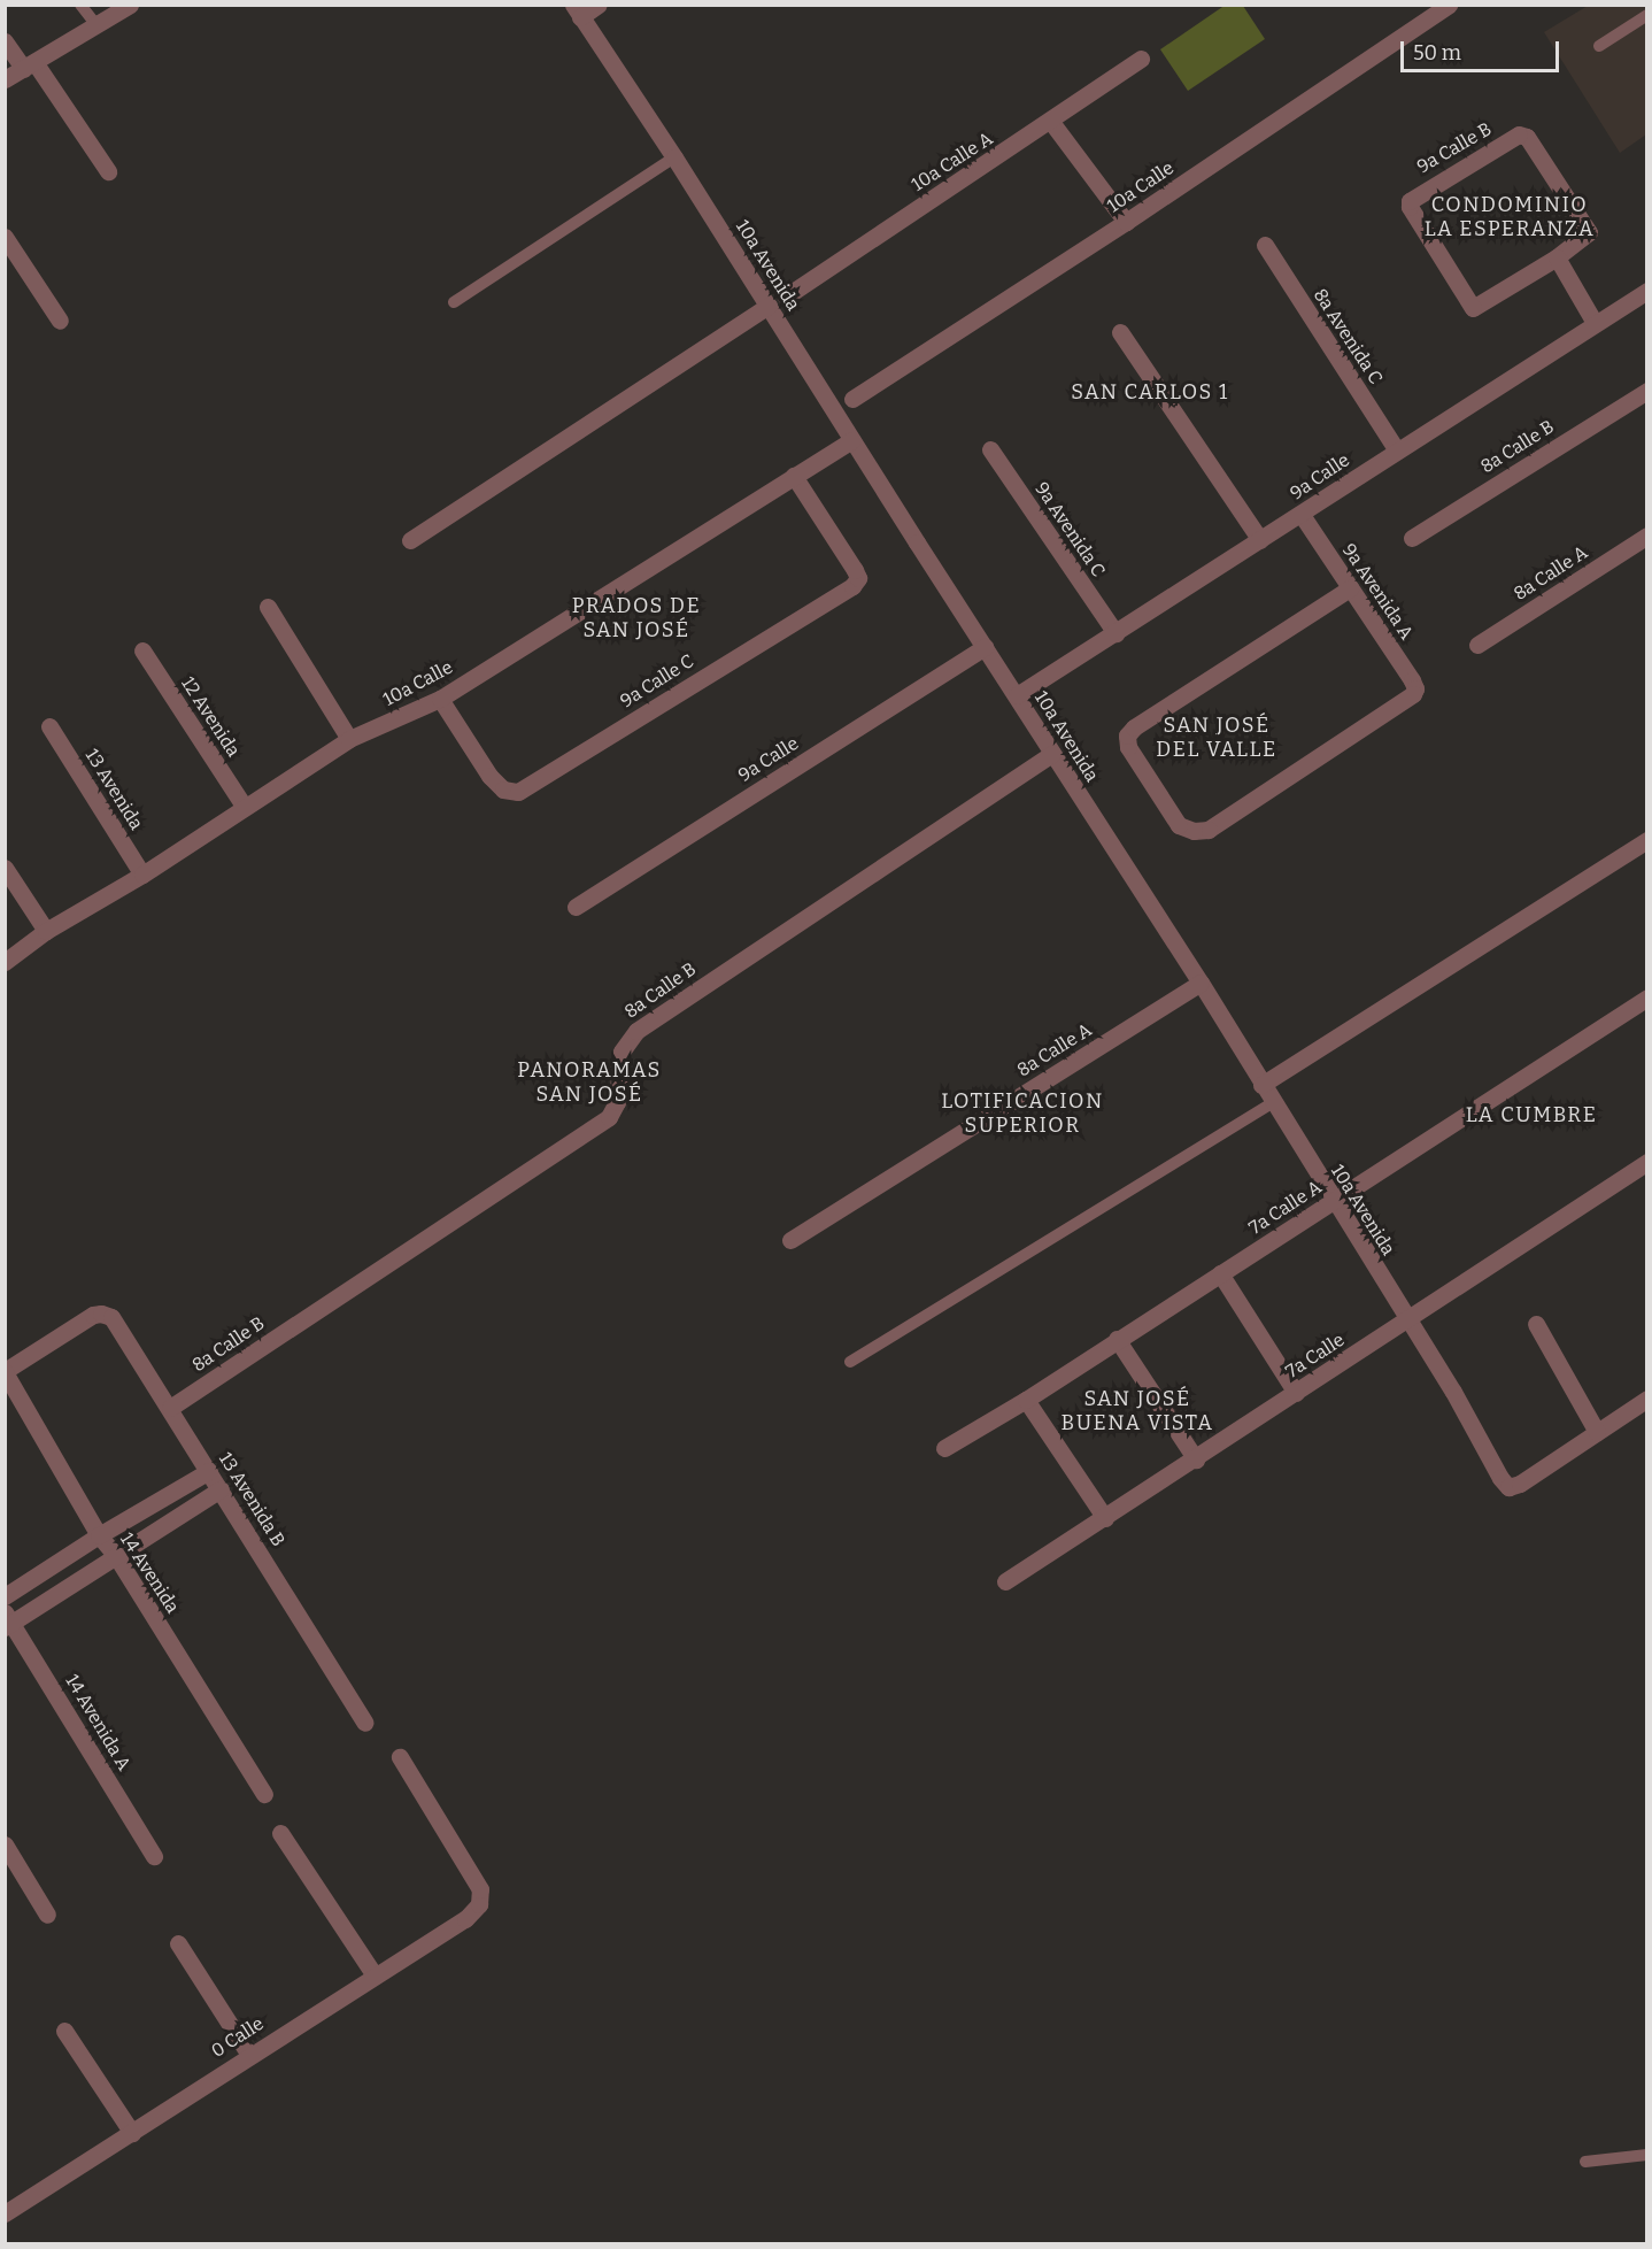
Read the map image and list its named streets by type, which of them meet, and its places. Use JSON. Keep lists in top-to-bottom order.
{
  "streets": {
    "street": [
      "9a Calle B",
      "10a Calle A",
      "10a Calle",
      "10a Avenida",
      "8a Avenida C",
      "8a Calle B",
      "9a Calle",
      "9a Avenida C",
      "8a Calle A",
      "9a Avenida A",
      "9a Calle C",
      "12 Avenida",
      "13 Avenida",
      "7a Calle A",
      "7a Calle",
      "13 Avenida B",
      "14 Avenida",
      "14 Avenida A",
      "0 Calle"
    ]
  },
  "crossings": [
    ["10a Calle", "10a Avenida"],
    ["10a Calle", "9a Calle C"],
    ["10a Calle", "12 Avenida"],
    ["10a Calle", "13 Avenida"],
    ["10a Avenida", "8a Calle B"],
    ["10a Avenida", "9a Calle"],
    ["10a Avenida", "8a Calle A"],
    ["10a Avenida", "7a Calle A"],
    ["10a Avenida", "7a Calle"],
    ["8a Avenida C", "9a Calle"],
    ["8a Calle B", "13 Avenida B"],
    ["9a Calle", "9a Avenida C"],
    ["9a Calle", "9a Avenida A"],
    ["13 Avenida B", "14 Avenida"]
  ],
  "districts": [
    "CONDOMINIO LA ESPERANZA",
    "SAN CARLOS 1",
    "PRADOS DE SAN JOSÉ",
    "SAN JOSÉ DEL VALLE",
    "PANORAMAS SAN JOSÉ",
    "LOTIFICACION SUPERIOR",
    "LA CUMBRE",
    "SAN JOSÉ BUENA VISTA"
  ],
  "scale_bar": "50 m"
}
